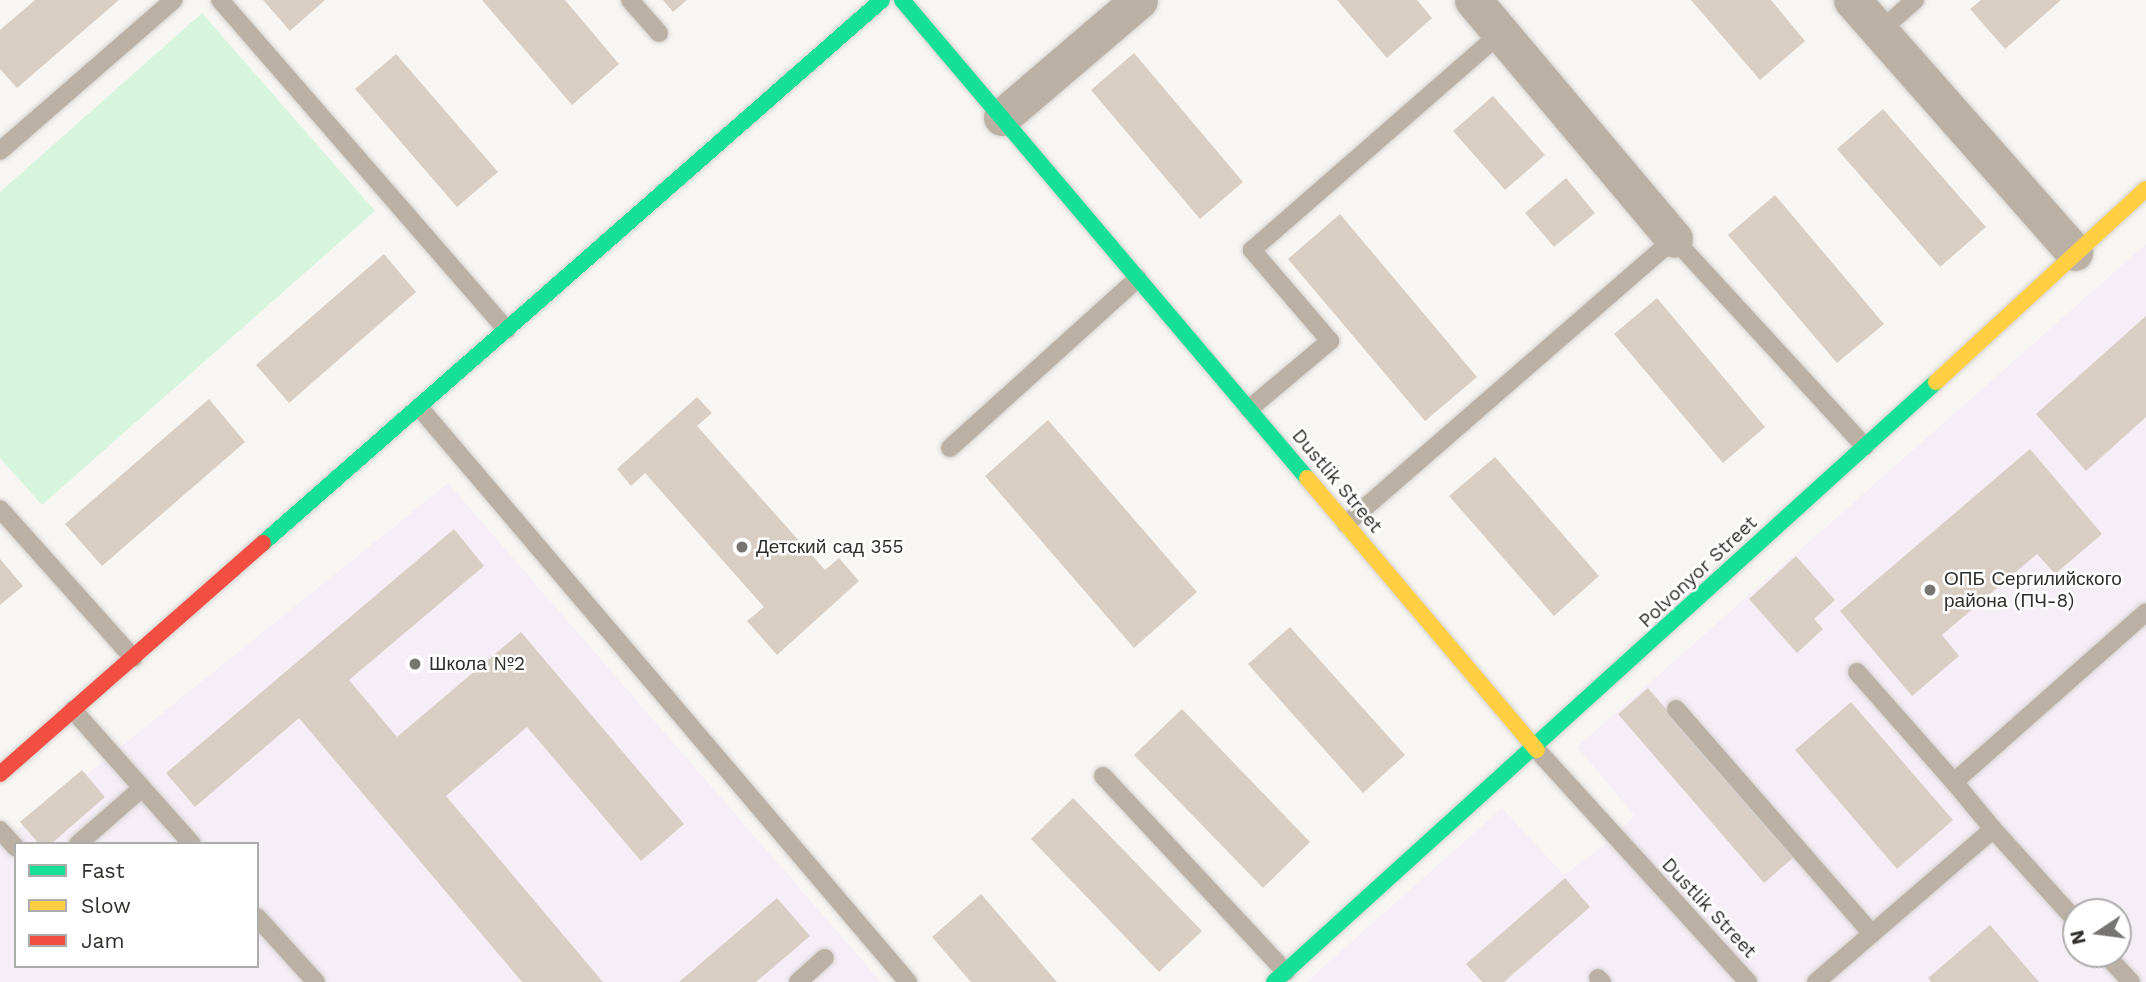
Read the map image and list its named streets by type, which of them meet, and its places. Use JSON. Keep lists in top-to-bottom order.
{
  "streets": {
    "street": ["Dustlik Street", "Polvonyor Street"]
  },
  "crossings": [
    ["Dustlik Street", "Polvonyor Street"]
  ],
  "places": ["Детский сад 355", "ОПБ Сергилийского района (ПЧ-8)", "Школа №2"],
  "legend": ["Fast", "Slow", "Jam"],
  "north": "left"
}
